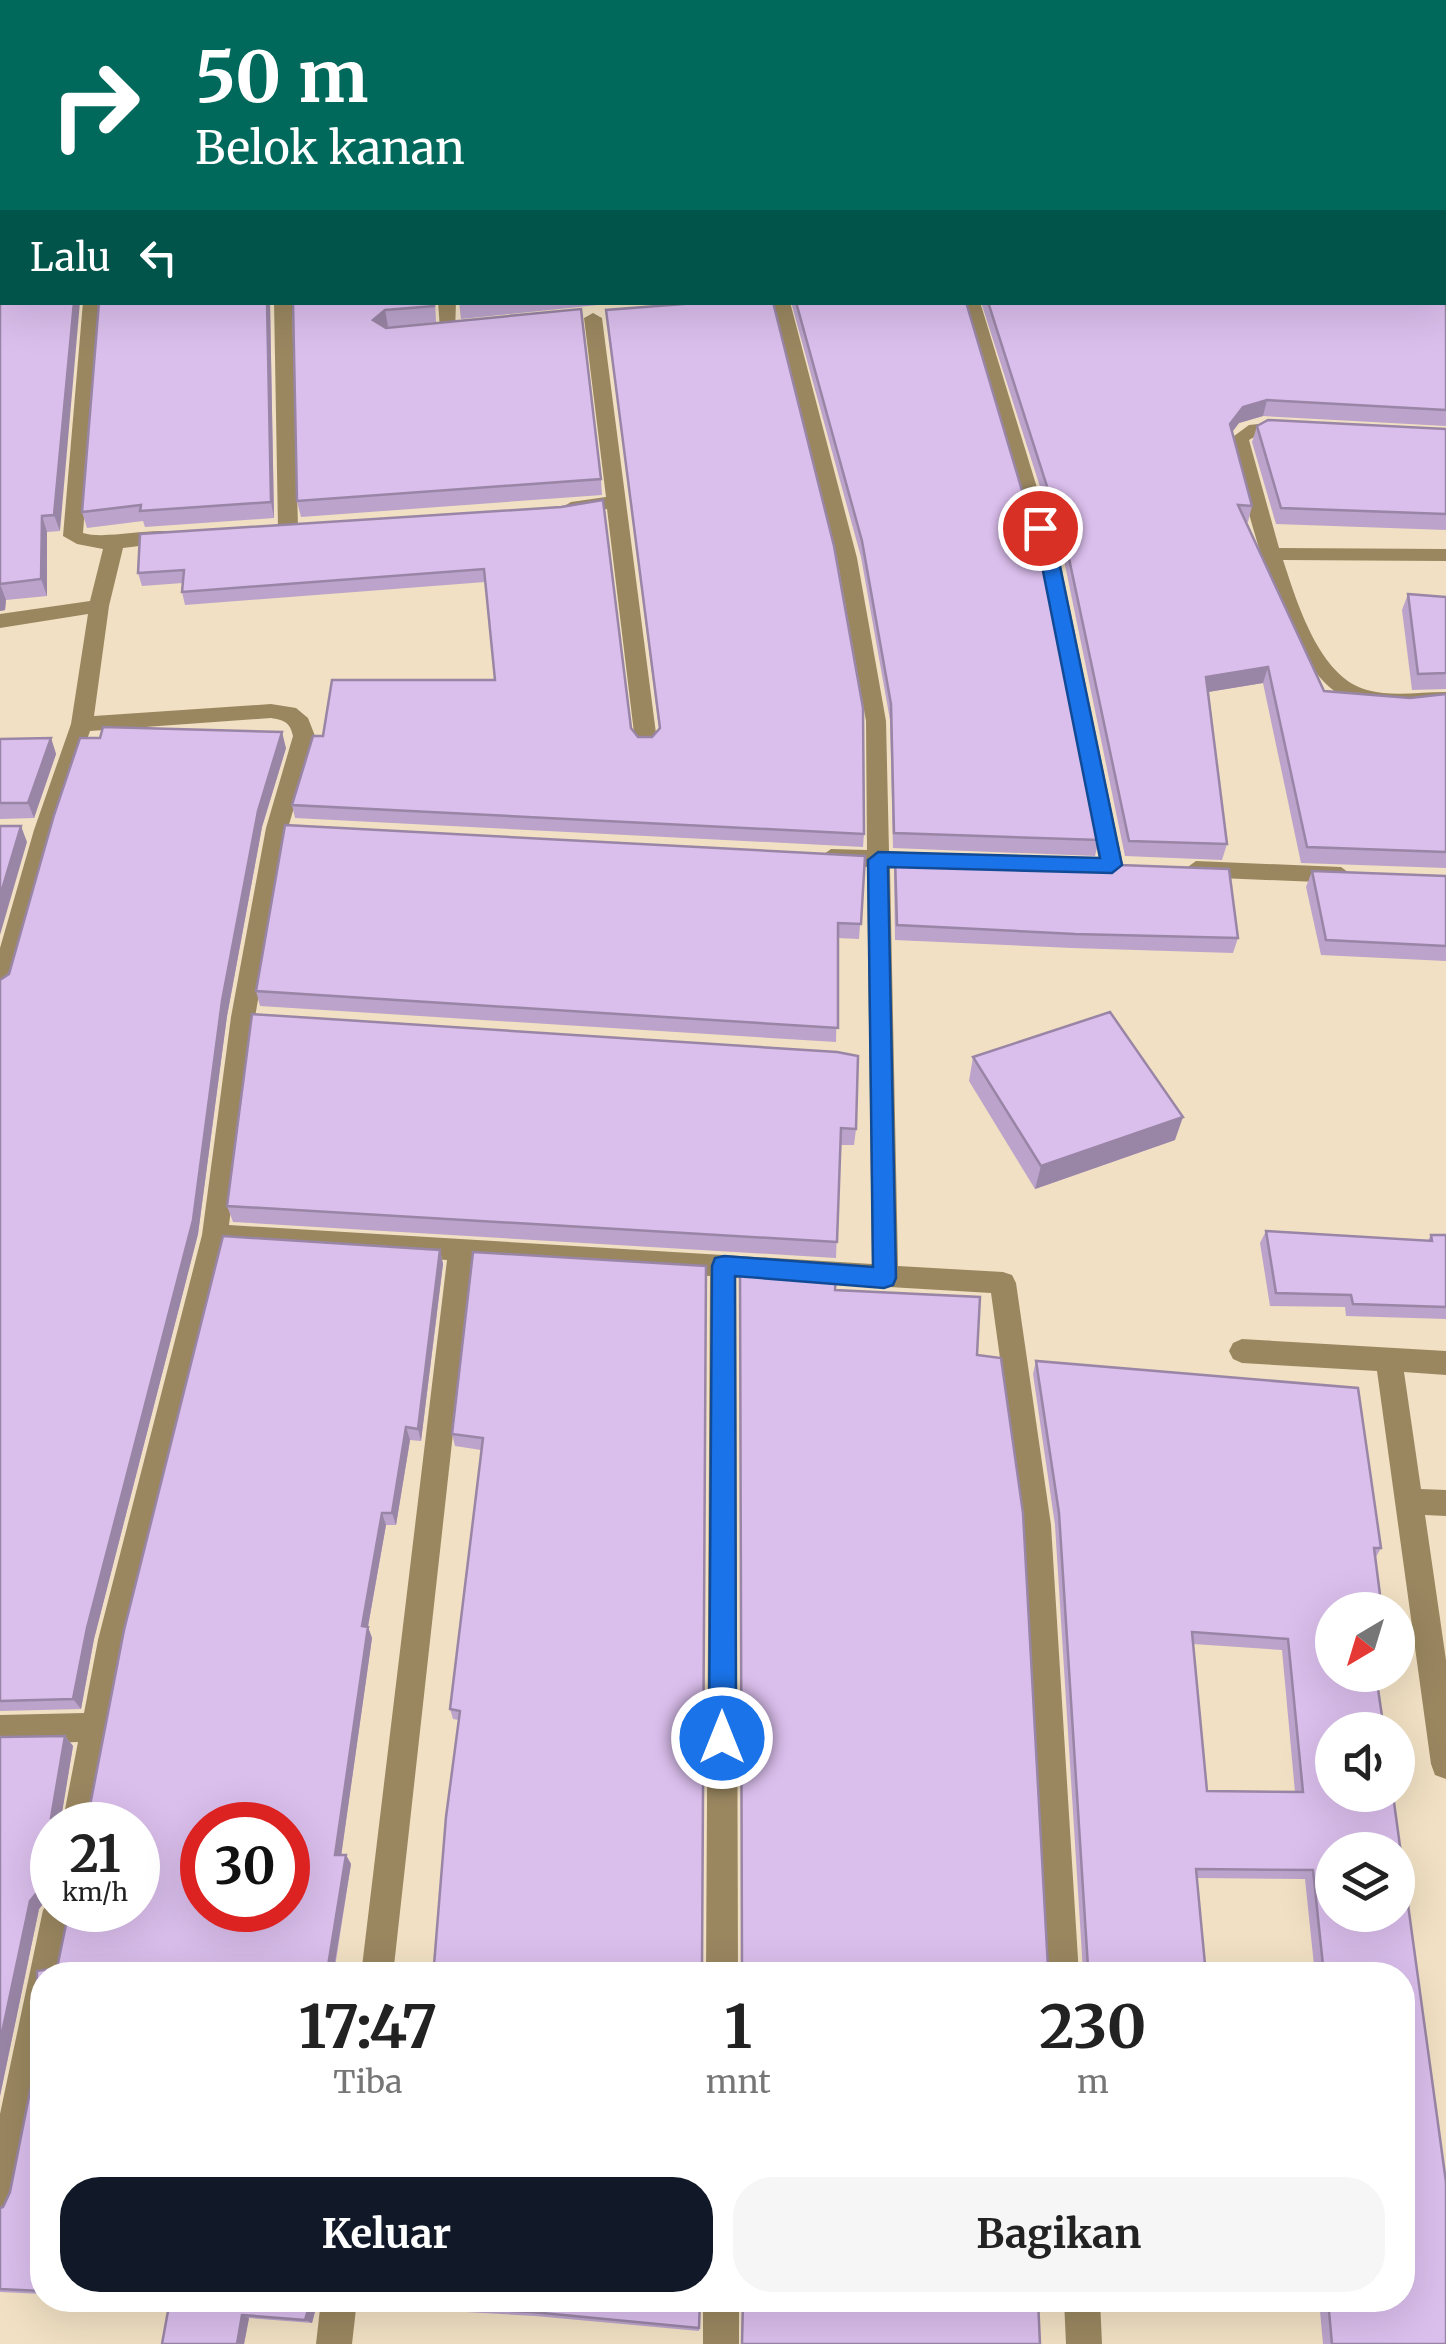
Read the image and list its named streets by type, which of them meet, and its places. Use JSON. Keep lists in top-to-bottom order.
{
  "north": "bottom left",
  "page": {
    "turn": ["50 m", "Belok kanan"],
    "then": "Lalu",
    "speed": "21 km/h",
    "limit": "30",
    "eta": [
      "17:47",
      "Tiba",
      "1",
      "mnt",
      "230",
      "m"
    ],
    "buttons": ["Keluar", "Bagikan"]
  }
}
